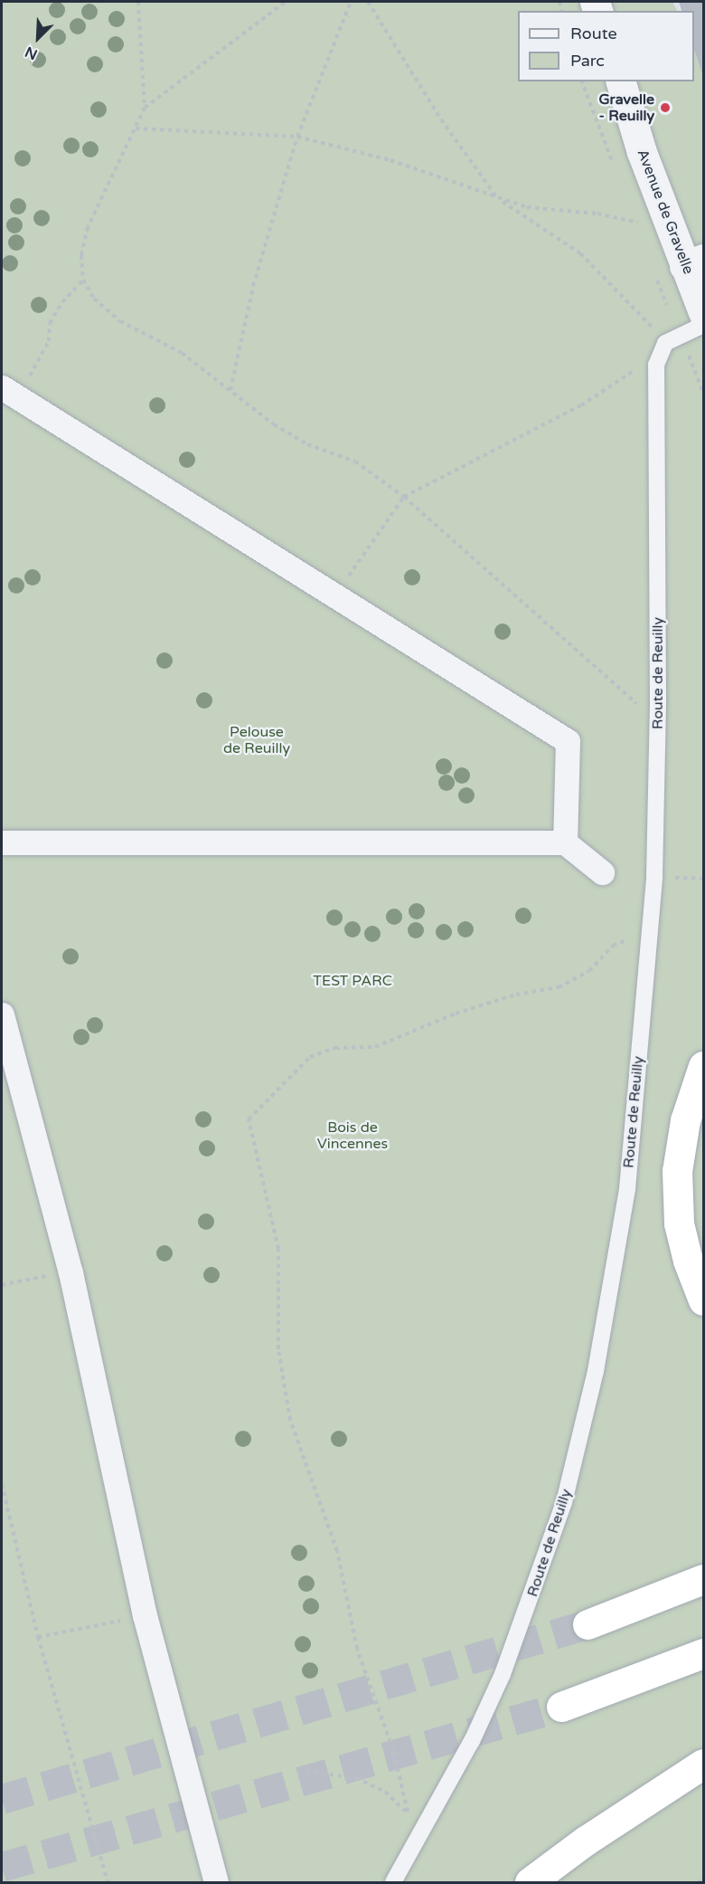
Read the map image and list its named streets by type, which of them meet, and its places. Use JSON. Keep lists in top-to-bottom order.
{
  "streets": {
    "street": ["Avenue de Gravelle"],
    "lane": ["Route de Reuilly"]
  },
  "parks": ["Pelouse de Reuilly", "TEST PARC", "Bois de Vincennes"],
  "places": ["Gravelle - Reuilly"],
  "legend": ["Route", "Parc"],
  "north": "bottom left"
}
